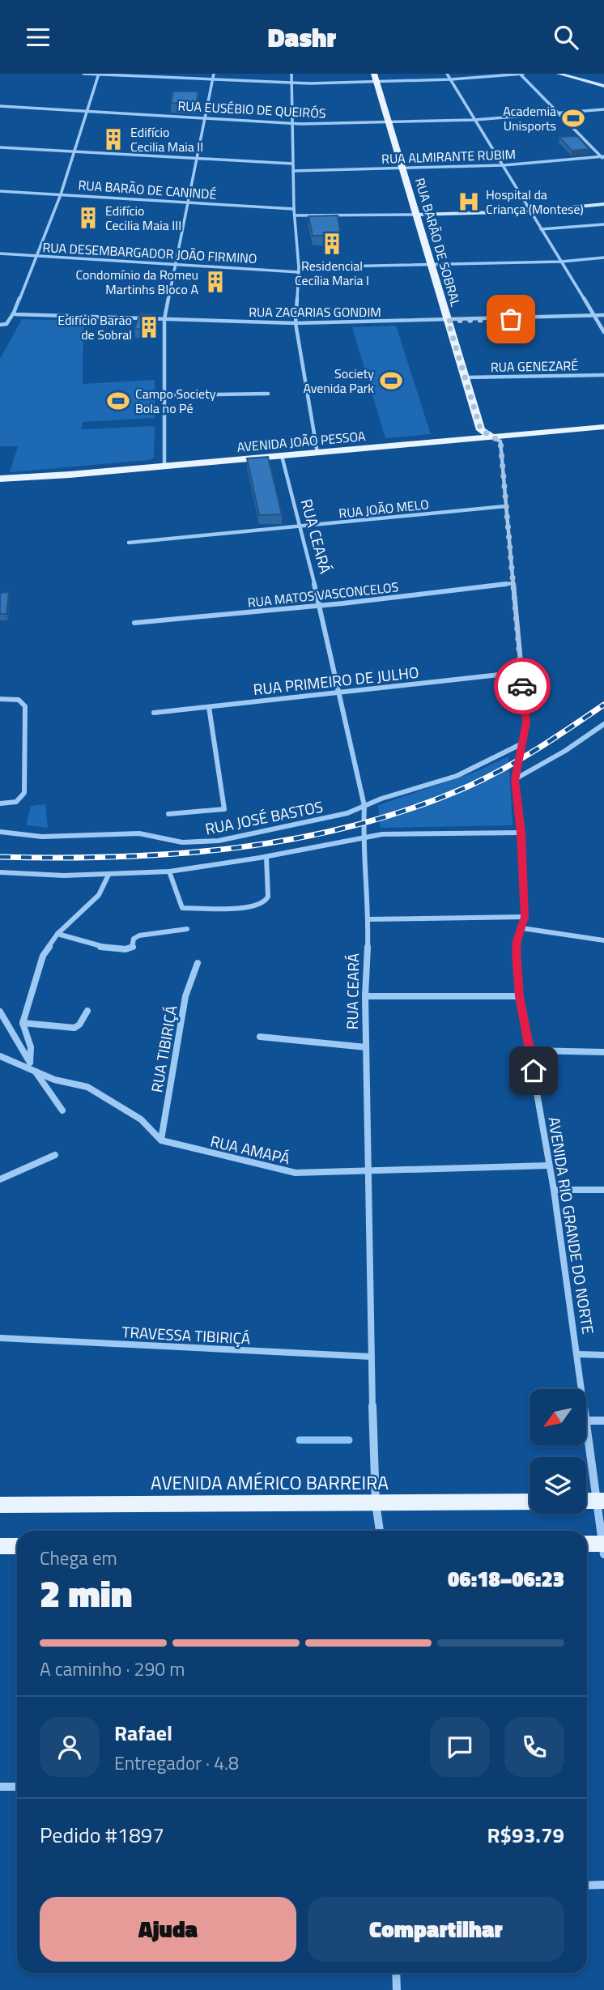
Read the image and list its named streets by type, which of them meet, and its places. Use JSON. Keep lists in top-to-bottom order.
{
  "streets": {
    "main road": ["RUA BARÃO DE SOBRAL", "AVENIDA JOÃO PESSOA", "AVENIDA AMÉRICO BARREIRA"],
    "street": [
      "RUA EUSÉBIO DE QUEIRÓS",
      "RUA ALMIRANTE RUBIM",
      "RUA BARÃO DE CANINDÉ",
      "RUA DESEMBARGADOR JOÃO FIRMINO",
      "RUA ZACARIAS GONDIM",
      "RUA GENEZARÉ",
      "RUA JOÃO MELO",
      "RUA CEARÁ",
      "RUA MATOS VASCONCELOS",
      "RUA PRIMEIRO DE JULHO",
      "RUA JOSÉ BASTOS",
      "RUA TIBIRIÇÁ",
      "RUA AMAPÁ",
      "AVENIDA RIO GRANDE DO NORTE",
      "TRAVESSA TIBIRIÇÁ"
    ]
  },
  "crossings": [
    ["RUA EUSÉBIO DE QUEIRÓS", "RUA BARÃO DE SOBRAL"],
    ["RUA ALMIRANTE RUBIM", "RUA BARÃO DE SOBRAL"],
    ["RUA BARÃO DE SOBRAL", "RUA DESEMBARGADOR JOÃO FIRMINO"],
    ["RUA BARÃO DE SOBRAL", "RUA ZACARIAS GONDIM"],
    ["RUA BARÃO DE SOBRAL", "RUA GENEZARÉ"],
    ["RUA BARÃO DE SOBRAL", "AVENIDA JOÃO PESSOA"],
    ["RUA BARÃO DE SOBRAL", "RUA JOÃO MELO"],
    ["RUA BARÃO DE SOBRAL", "RUA MATOS VASCONCELOS"],
    ["RUA BARÃO DE SOBRAL", "RUA PRIMEIRO DE JULHO"],
    ["RUA BARÃO DE SOBRAL", "RUA JOSÉ BASTOS"],
    ["RUA BARÃO DE SOBRAL", "AVENIDA RIO GRANDE DO NORTE"],
    ["AVENIDA JOÃO PESSOA", "RUA CEARÁ"],
    ["RUA JOÃO MELO", "RUA CEARÁ"],
    ["RUA CEARÁ", "RUA MATOS VASCONCELOS"],
    ["RUA CEARÁ", "RUA PRIMEIRO DE JULHO"],
    ["RUA CEARÁ", "RUA JOSÉ BASTOS"],
    ["RUA CEARÁ", "RUA AMAPÁ"],
    ["RUA CEARÁ", "TRAVESSA TIBIRIÇÁ"],
    ["RUA CEARÁ", "AVENIDA AMÉRICO BARREIRA"],
    ["RUA JOSÉ BASTOS", "AVENIDA RIO GRANDE DO NORTE"],
    ["RUA TIBIRIÇÁ", "RUA AMAPÁ"],
    ["RUA AMAPÁ", "AVENIDA RIO GRANDE DO NORTE"]
  ],
  "places": {
    "sports": ["Academia Unisports", "Society Avenida Park", "Campo Society Bola no Pé"],
    "building": [
      "Edifício Cecilia Maia II",
      "Edifício Cecilia Maia III",
      "Residencial Cecília Maria I",
      "Condomínio da Romeu Martinhs Bloco A",
      "Edifício Barão de Sobral"
    ],
    "hospital": ["Hospital da Criança (Montese)"]
  },
  "north": "bottom left",
  "page": {
    "header": "Dashr",
    "heading": ["2 min", "Chega em", "06:18–06:23"],
    "panel": [
      "Rafael",
      "Entregador · 4.8",
      "Pedido #1897",
      "R$93.79"
    ],
    "bar": "A caminho · 290 m",
    "buttons": ["Ajuda", "Compartilhar"]
  }
}
